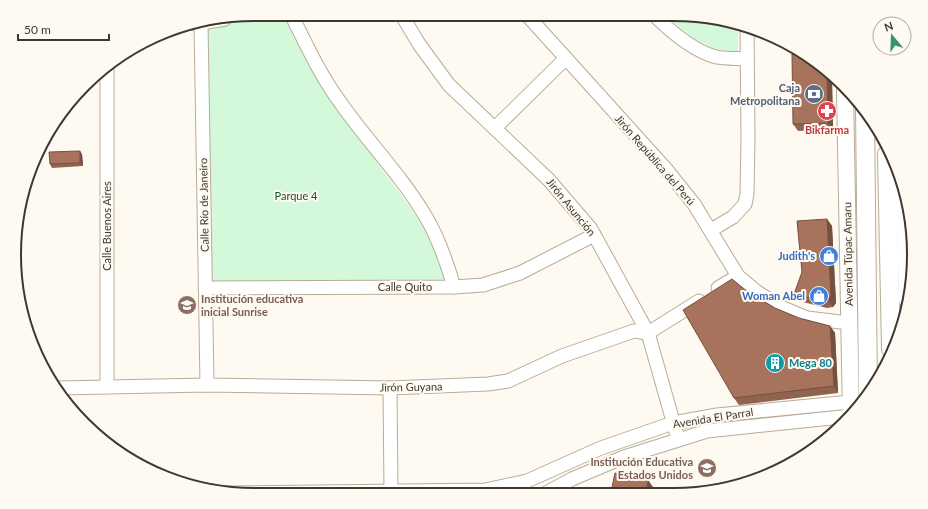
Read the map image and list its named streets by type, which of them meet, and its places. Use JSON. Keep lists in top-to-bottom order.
{
  "streets": {
    "highway": ["Avenida Túpac Amaru"],
    "street": [
      "Jirón República del Perú",
      "Calle Río de Janeiro",
      "Jirón Asunción",
      "Calle Buenos Aires",
      "Calle Quito",
      "Jirón Guyana",
      "Avenida El Parral"
    ]
  },
  "crossings": [
    ["Jirón República del Perú", "Avenida Túpac Amaru"],
    ["Calle Río de Janeiro", "Calle Quito"],
    ["Calle Río de Janeiro", "Jirón Guyana"],
    ["Jirón Asunción", "Calle Quito"],
    ["Jirón Asunción", "Jirón Guyana"],
    ["Jirón Asunción", "Avenida El Parral"],
    ["Calle Buenos Aires", "Jirón Guyana"]
  ],
  "parks": ["Parque 4"],
  "places": {
    "bank": ["Caja Metropolitana"],
    "pharmacy": ["Bikfarma"],
    "shop": ["Judith's", "Woman Abel"],
    "school or university": ["Institución educativa inicial Sunrise", "Institución Educativa Estados Unidos"],
    "building": ["Mega 80"]
  },
  "scale_bar": "50 m",
  "north": "top"
}
